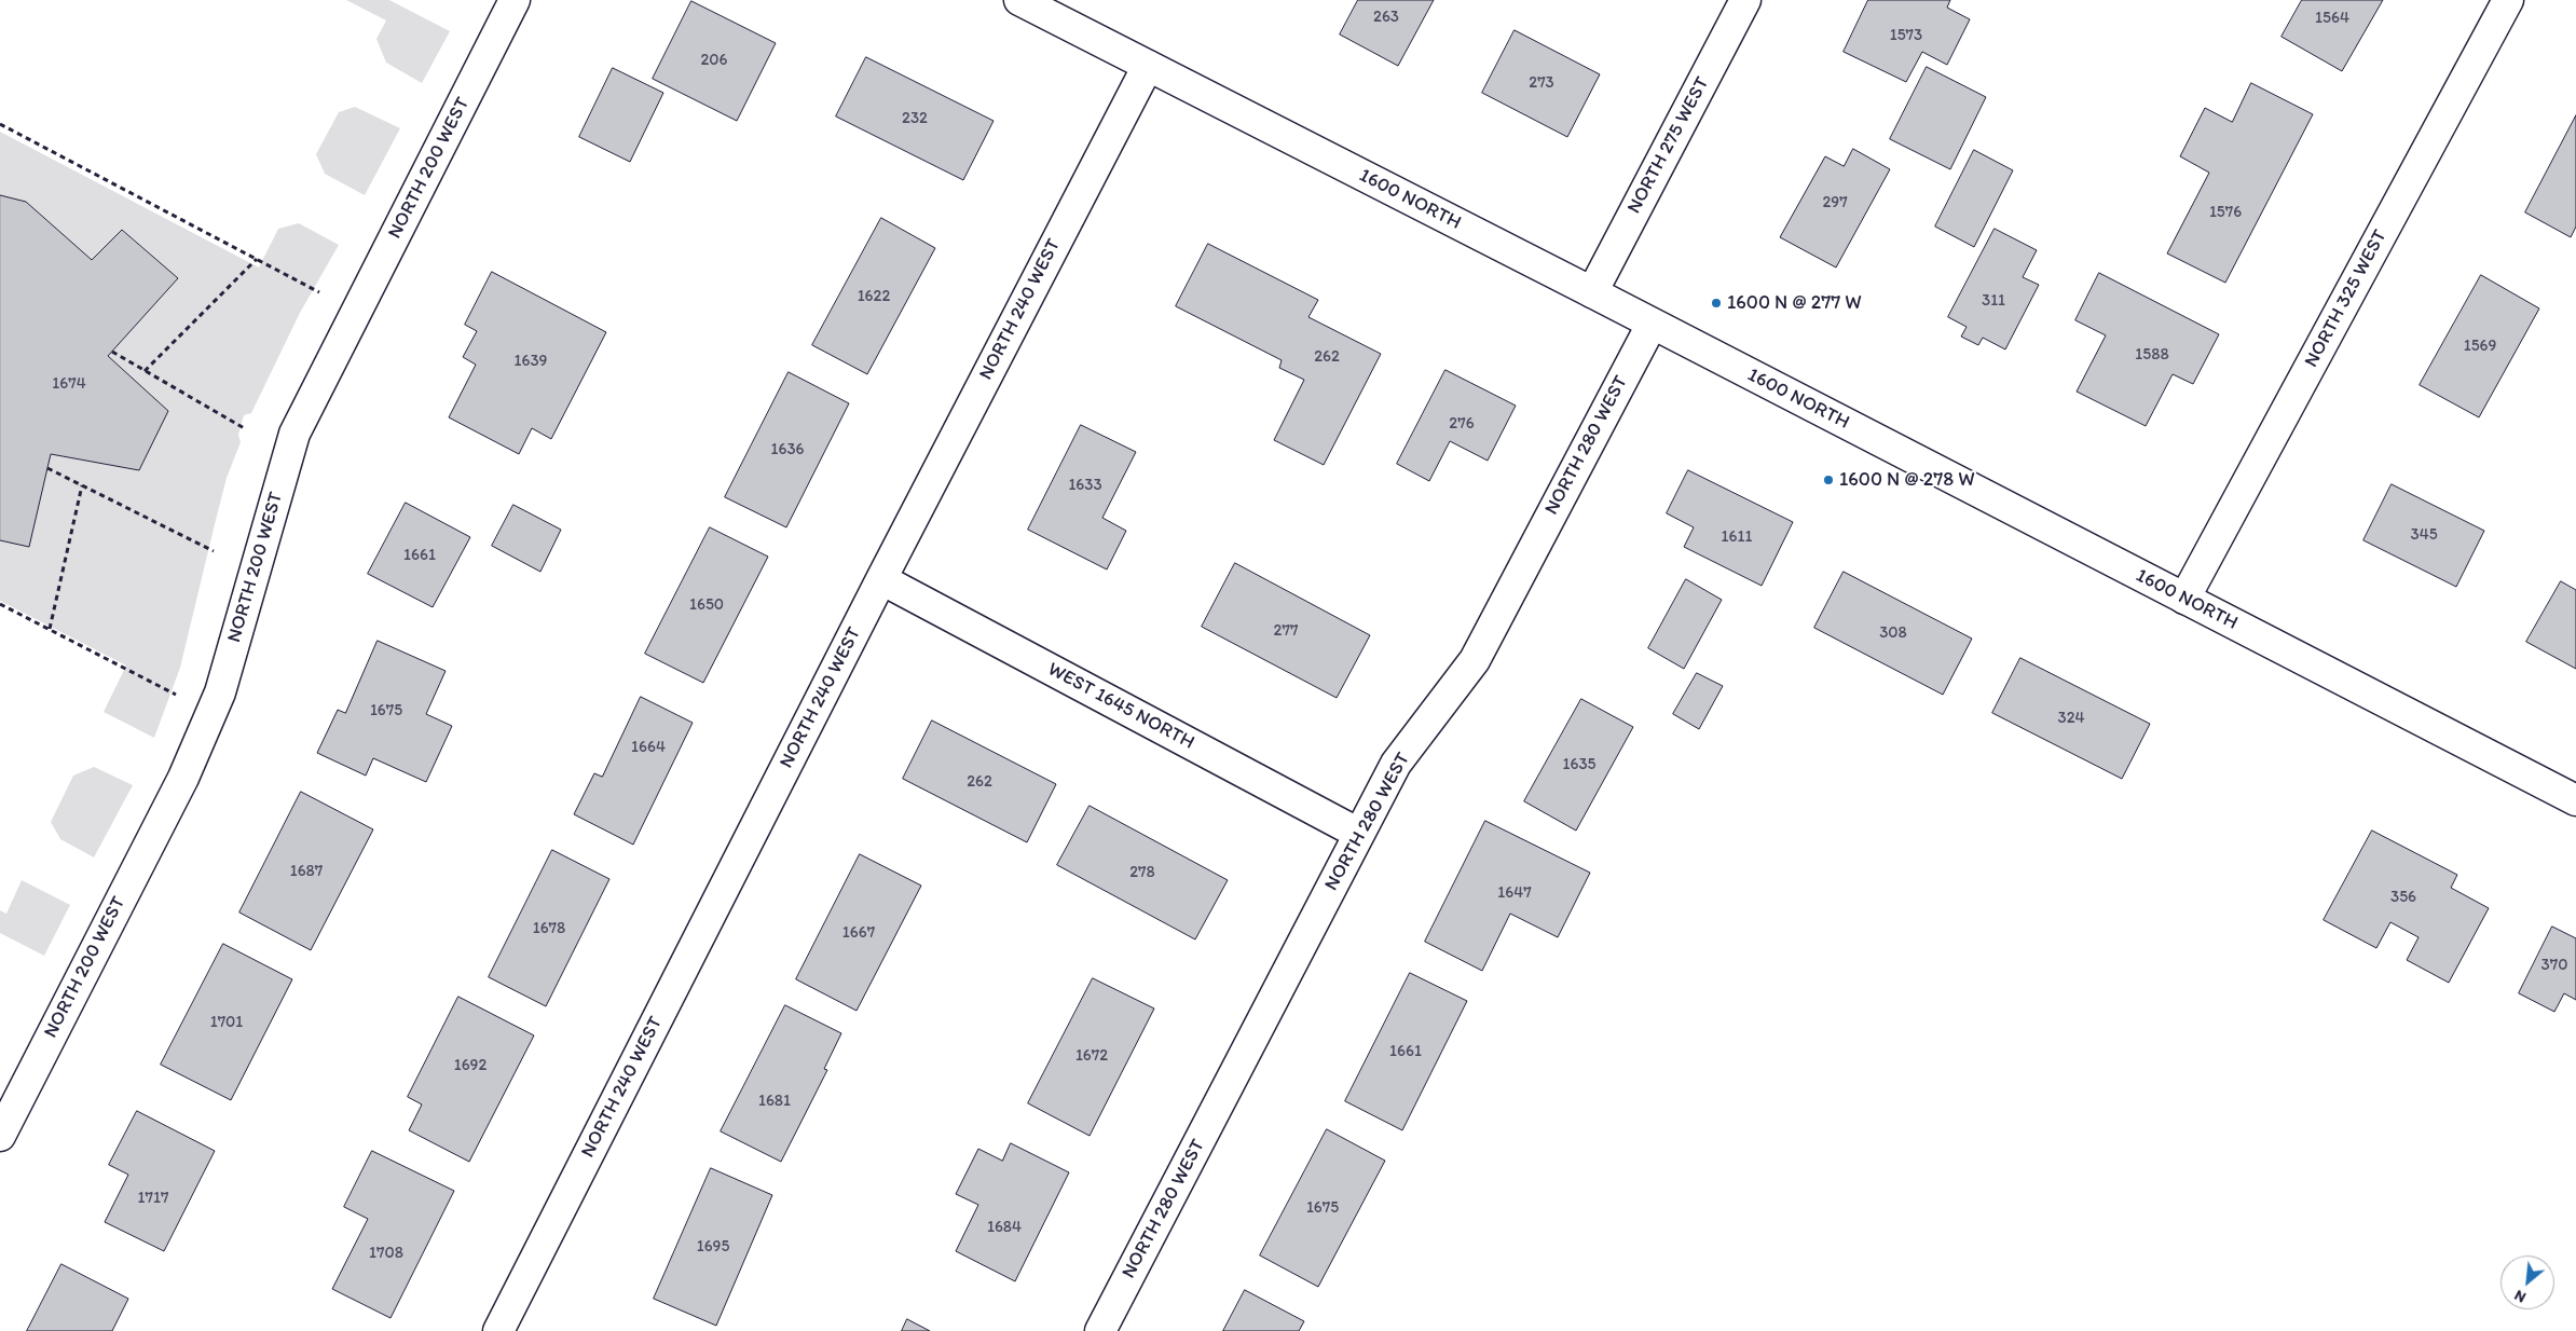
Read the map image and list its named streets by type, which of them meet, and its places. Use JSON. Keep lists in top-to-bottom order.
{
  "streets": {
    "street": [
      "NORTH 275 WEST",
      "NORTH 200 WEST",
      "1600 NORTH",
      "NORTH 325 WEST",
      "NORTH 240 WEST",
      "NORTH 280 WEST",
      "WEST 1645 NORTH"
    ]
  },
  "crossings": [
    ["NORTH 275 WEST", "1600 NORTH"],
    ["1600 NORTH", "NORTH 325 WEST"],
    ["1600 NORTH", "NORTH 240 WEST"],
    ["1600 NORTH", "NORTH 280 WEST"],
    ["NORTH 240 WEST", "WEST 1645 NORTH"],
    ["NORTH 280 WEST", "WEST 1645 NORTH"]
  ],
  "places": ["1600 N @ 277 W", "1600 N @ 278 W"],
  "house_numbers": [
    "263",
    "1564",
    "1573",
    "206",
    "273",
    "232",
    "297",
    "1576",
    "1622",
    "311",
    "1569",
    "1588",
    "262",
    "1639",
    "1674",
    "276",
    "1636",
    "1633",
    "345",
    "1611",
    "1661",
    "1650",
    "277",
    "308",
    "1675",
    "324",
    "1664",
    "1635",
    "262",
    "1687",
    "278",
    "1647",
    "356",
    "1678",
    "1667",
    "370",
    "1701",
    "1661",
    "1672",
    "1692",
    "1681",
    "1717",
    "1675",
    "1684",
    "1695",
    "1708"
  ],
  "north": "bottom left"
}
